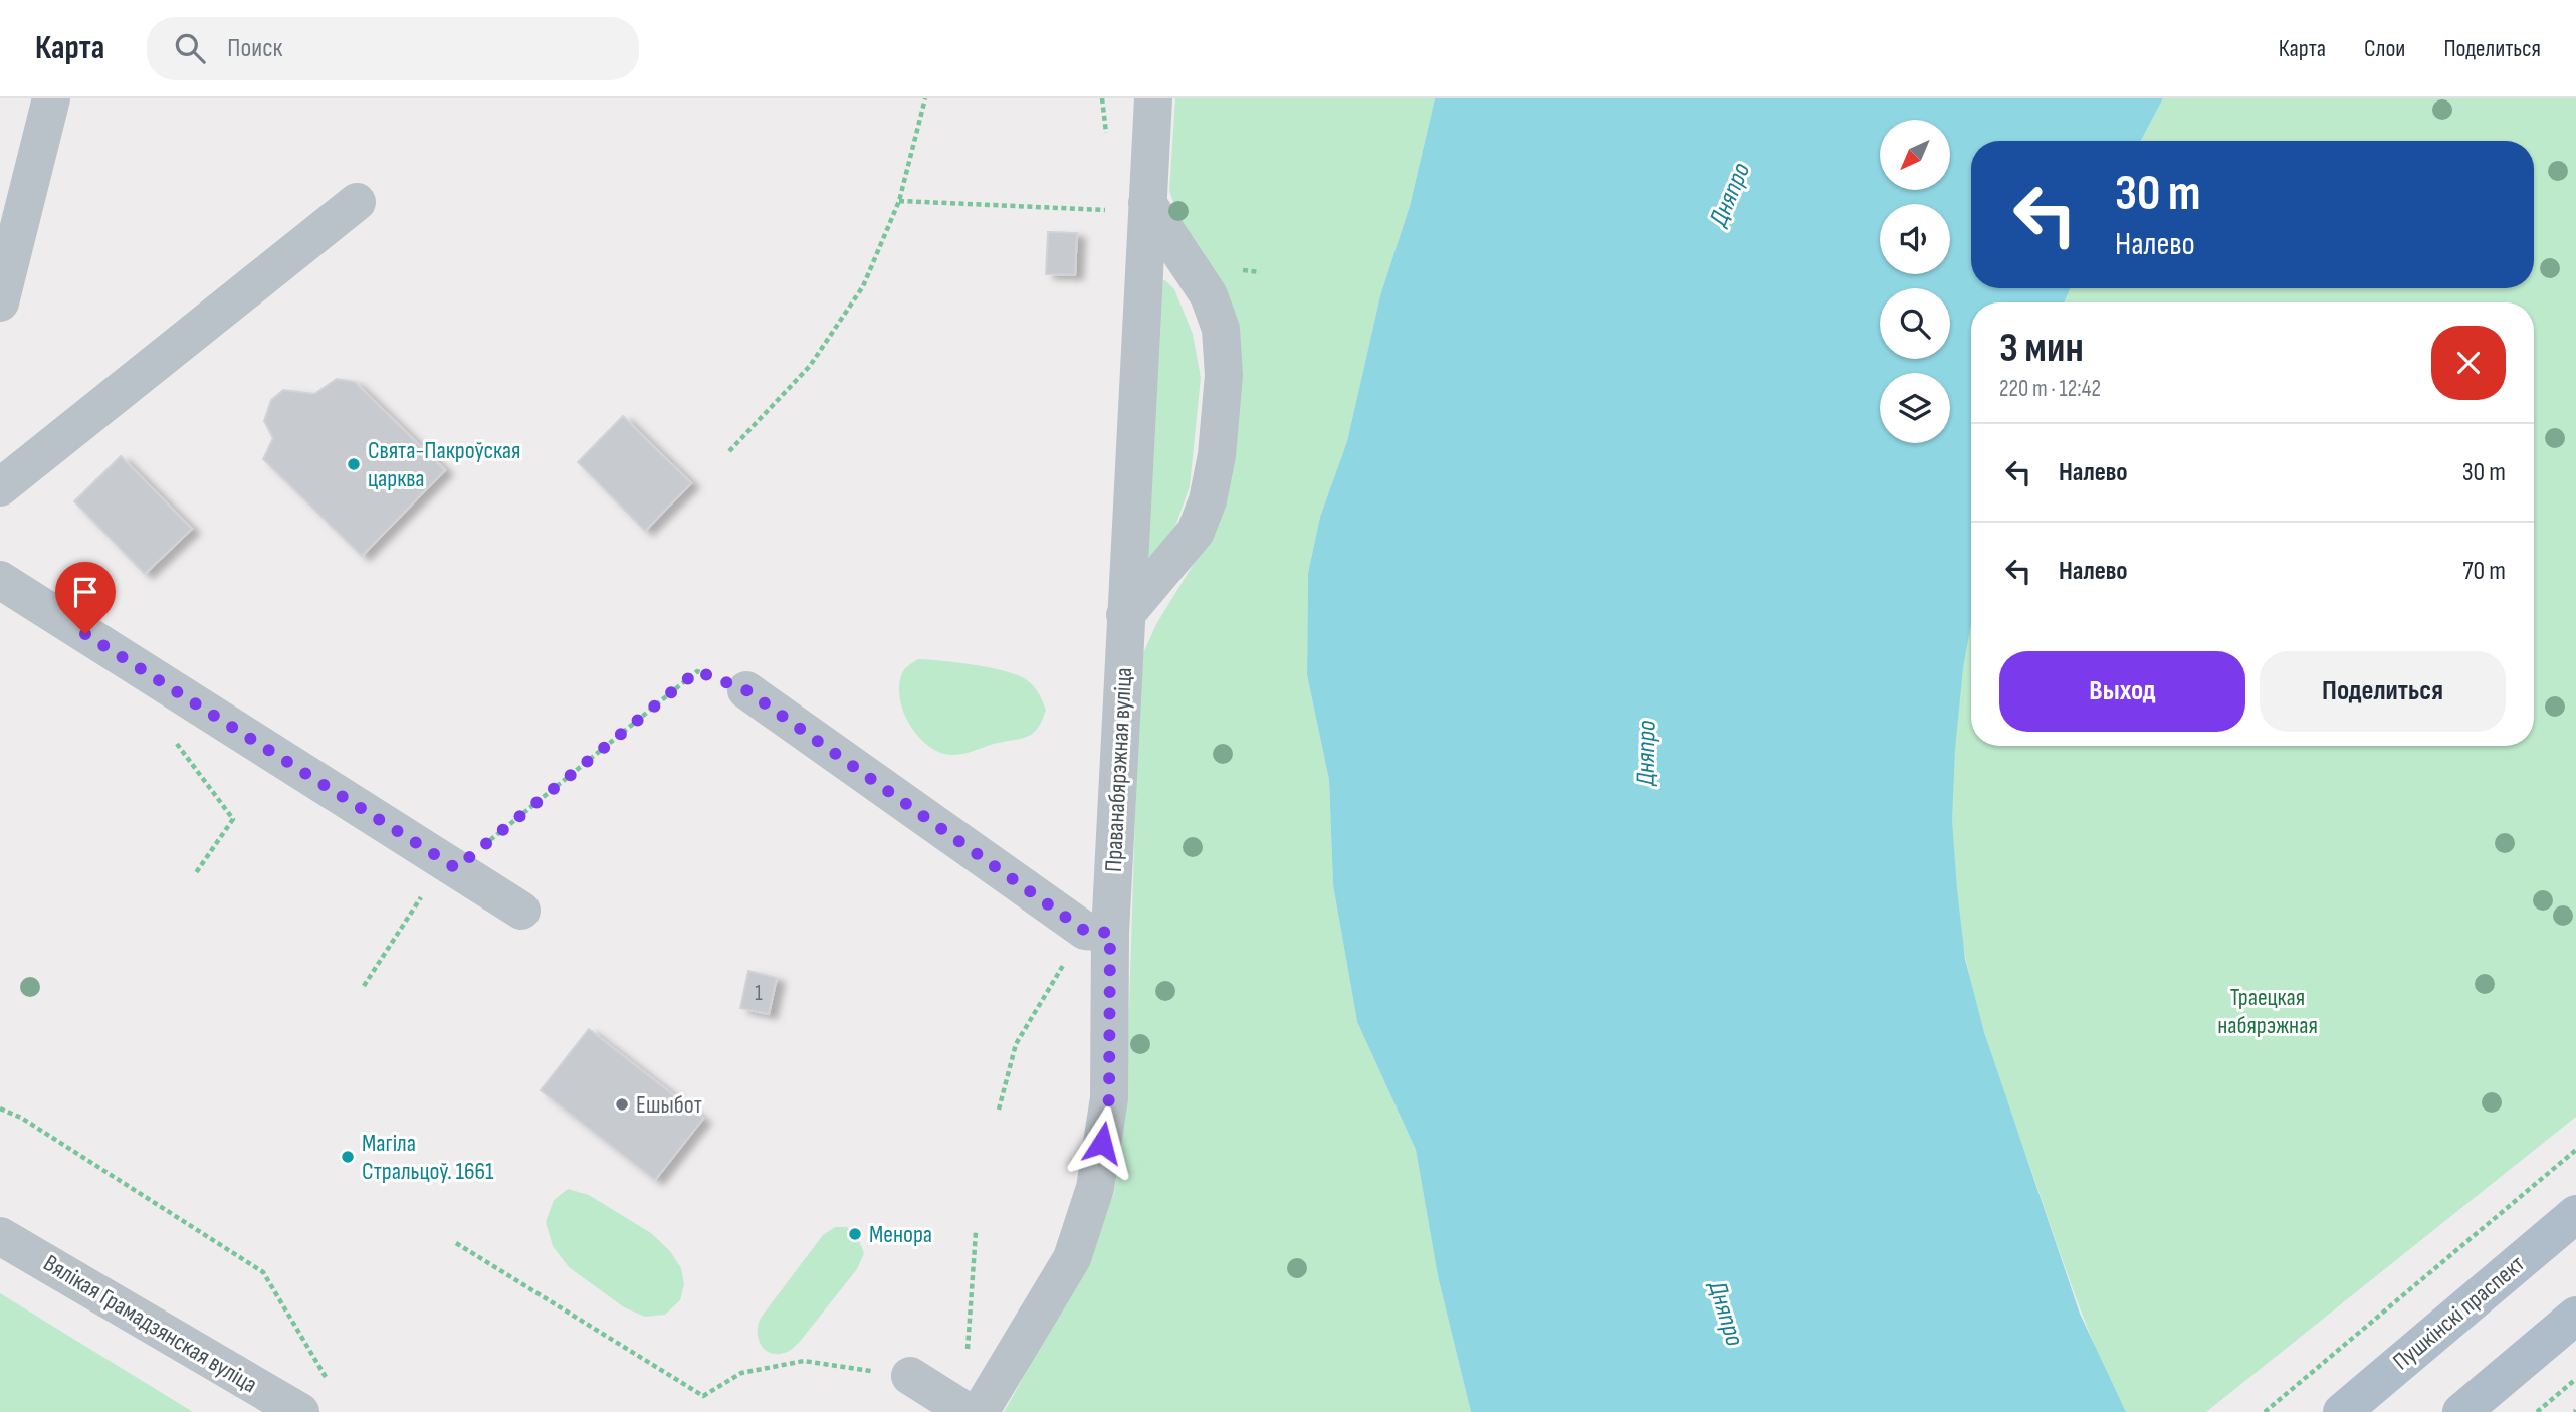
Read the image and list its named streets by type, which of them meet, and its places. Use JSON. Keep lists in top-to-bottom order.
{
  "streets": {
    "main road": ["Пушкінскі праспект"],
    "street": ["Праванабярэжная вуліца", "Вялікая Грамадзянская вуліца"]
  },
  "water": ["Дняпро"],
  "parks": ["Траецкая набярэжная"],
  "places": [
    "Свята-Пакроўская царква",
    "Ешыбот",
    "Магіла Стральцоў. 1661",
    "Менора"
  ],
  "house_numbers": ["1"],
  "north": "bottom left",
  "page": {
    "header": "Карта",
    "search": "Поиск",
    "nav": ["Карта", "Слои", "Поделиться"],
    "turn": ["30 m", "Налево"],
    "heading": ["3 мин", "220 m · 12:42"],
    "list": [
      {
        "name": "Налево",
        "value": "30 m"
      },
      {
        "name": "Налево",
        "value": "70 m"
      }
    ],
    "buttons": ["Выход", "Поделиться"]
  }
}
